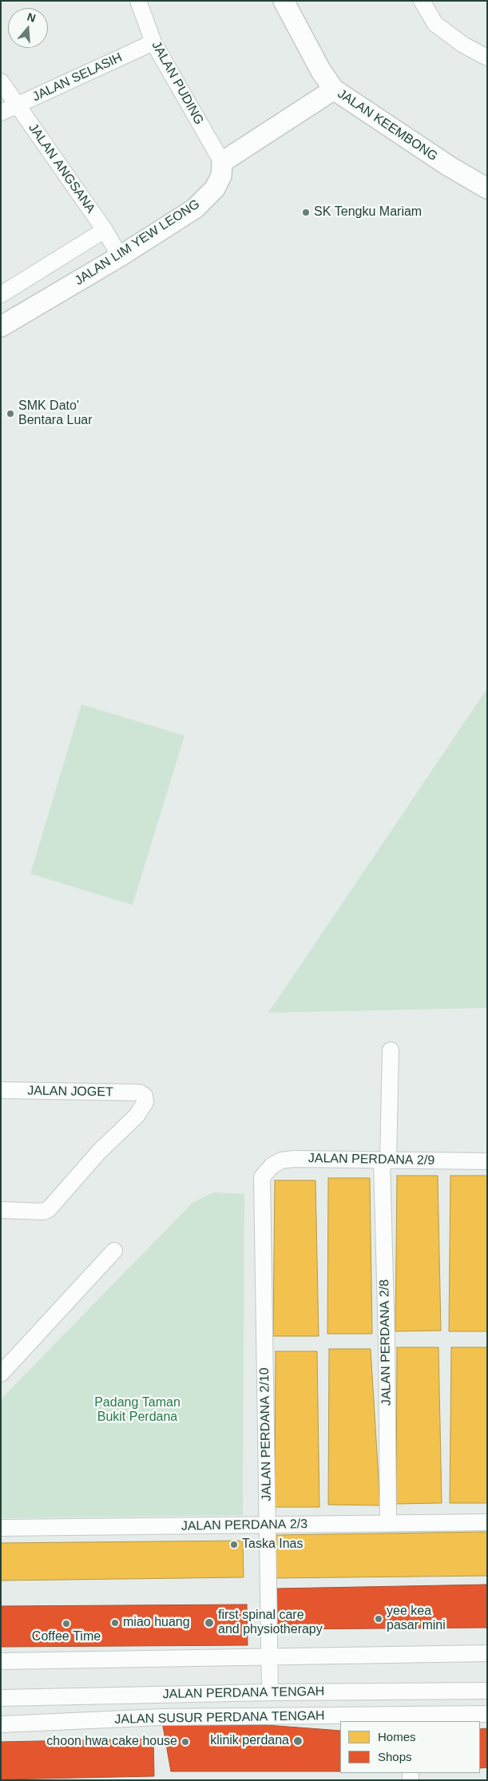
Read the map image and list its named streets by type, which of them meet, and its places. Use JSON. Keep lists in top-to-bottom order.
{
  "streets": {
    "street": [
      "JALAN SELASIH",
      "JALAN PUDING",
      "JALAN KEEMBONG",
      "JALAN ANGSANA",
      "JALAN LIM YEW LEONG",
      "JALAN JOGET",
      "JALAN PERDANA 2/9",
      "JALAN PERDANA 2/8",
      "JALAN PERDANA 2/10",
      "JALAN PERDANA 2/3",
      "JALAN PERDANA TENGAH",
      "JALAN SUSUR PERDANA TENGAH"
    ]
  },
  "crossings": [
    ["JALAN SELASIH", "JALAN PUDING"],
    ["JALAN SELASIH", "JALAN ANGSANA"],
    ["JALAN PUDING", "JALAN LIM YEW LEONG"],
    ["JALAN ANGSANA", "JALAN LIM YEW LEONG"],
    ["JALAN PERDANA 2/9", "JALAN PERDANA 2/8"],
    ["JALAN PERDANA 2/9", "JALAN PERDANA 2/10"],
    ["JALAN PERDANA 2/8", "JALAN PERDANA 2/3"],
    ["JALAN PERDANA 2/10", "JALAN PERDANA 2/3"],
    ["JALAN PERDANA 2/10", "JALAN PERDANA TENGAH"]
  ],
  "parks": ["Padang Taman Bukit Perdana"],
  "places": [
    "SK Tengku Mariam",
    "SMK Dato' Bentara Luar",
    "Taska Inas",
    "yee kea pasar mini",
    "miao huang",
    "first spinal care and physiotherapy",
    "Coffee Time",
    "klinik perdana",
    "choon hwa cake house"
  ],
  "legend": ["Homes", "Shops"],
  "north": "top"
}
